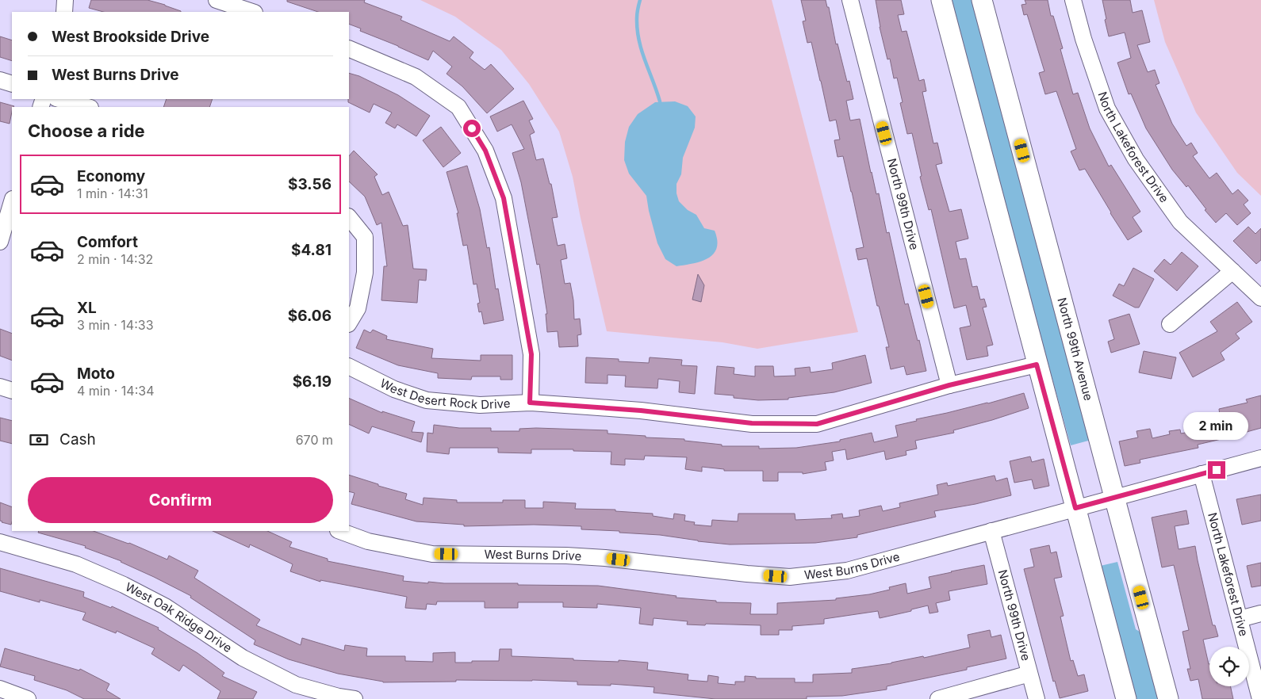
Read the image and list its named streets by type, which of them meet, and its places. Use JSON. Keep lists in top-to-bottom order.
{
  "streets": {
    "main road": ["North 99th Avenue"],
    "street": [
      "North Lakeforest Drive",
      "North 99th Drive",
      "West Desert Rock Drive",
      "West Burns Drive",
      "West Oak Ridge Drive"
    ]
  },
  "crossings": [
    ["North Lakeforest Drive", "West Burns Drive"],
    ["North 99th Drive", "West Desert Rock Drive"],
    ["North 99th Drive", "West Burns Drive"],
    ["North 99th Avenue", "West Burns Drive"]
  ],
  "page": {
    "banner": ["West Brookside Drive", "West Burns Drive"],
    "heading": "Choose a ride",
    "list": [
      {
        "name": "Economy",
        "note": "1 min · 14:31",
        "value": "$3.56"
      },
      {
        "name": "Comfort",
        "note": "2 min · 14:32",
        "value": "$4.81"
      },
      {
        "name": "XL",
        "note": "3 min · 14:33",
        "value": "$6.06"
      },
      {
        "name": "Moto",
        "note": "4 min · 14:34",
        "value": "$6.19"
      }
    ],
    "bubble": "2 min",
    "pay": ["Cash", "670 m"],
    "buttons": "Confirm"
  }
}
